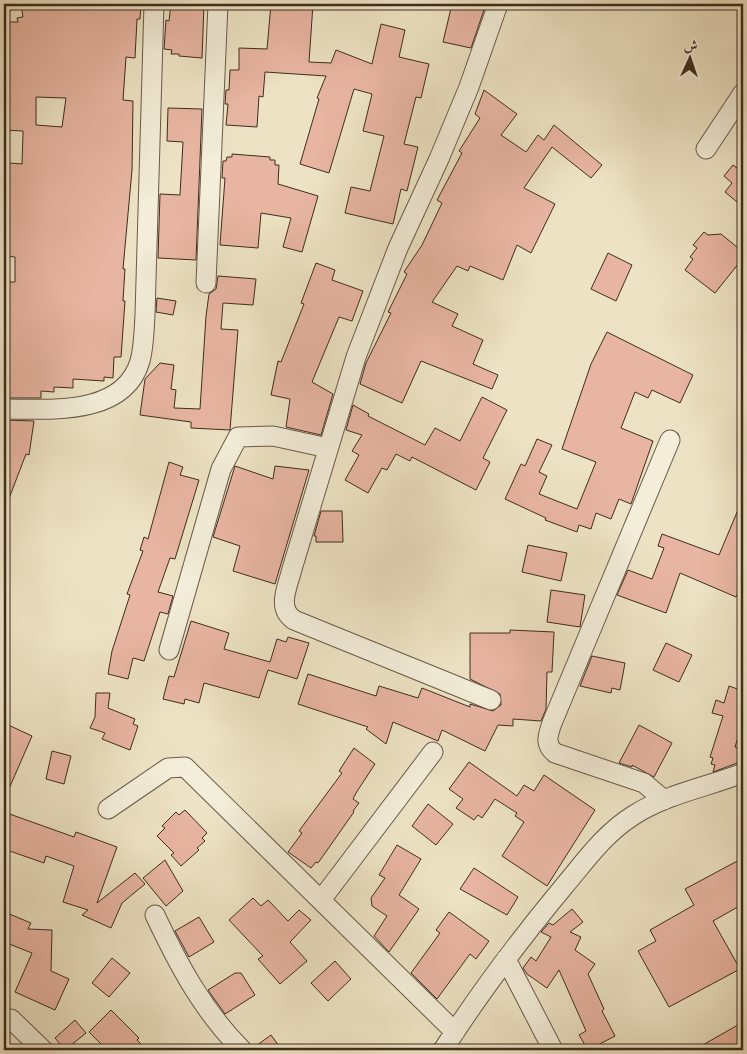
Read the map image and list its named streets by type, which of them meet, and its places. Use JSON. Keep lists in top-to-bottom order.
{
  "north": "top"
}
